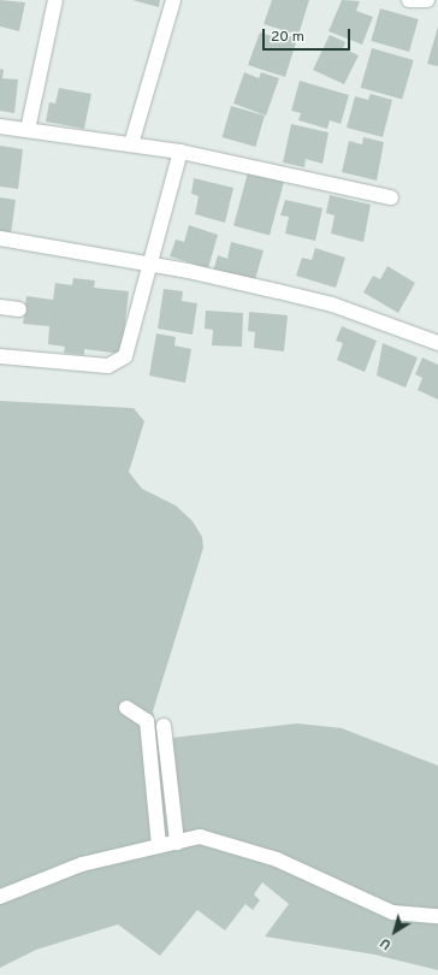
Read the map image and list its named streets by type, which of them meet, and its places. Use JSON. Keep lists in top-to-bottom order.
{
  "scale_bar": "20 m",
  "north": "bottom left"
}
